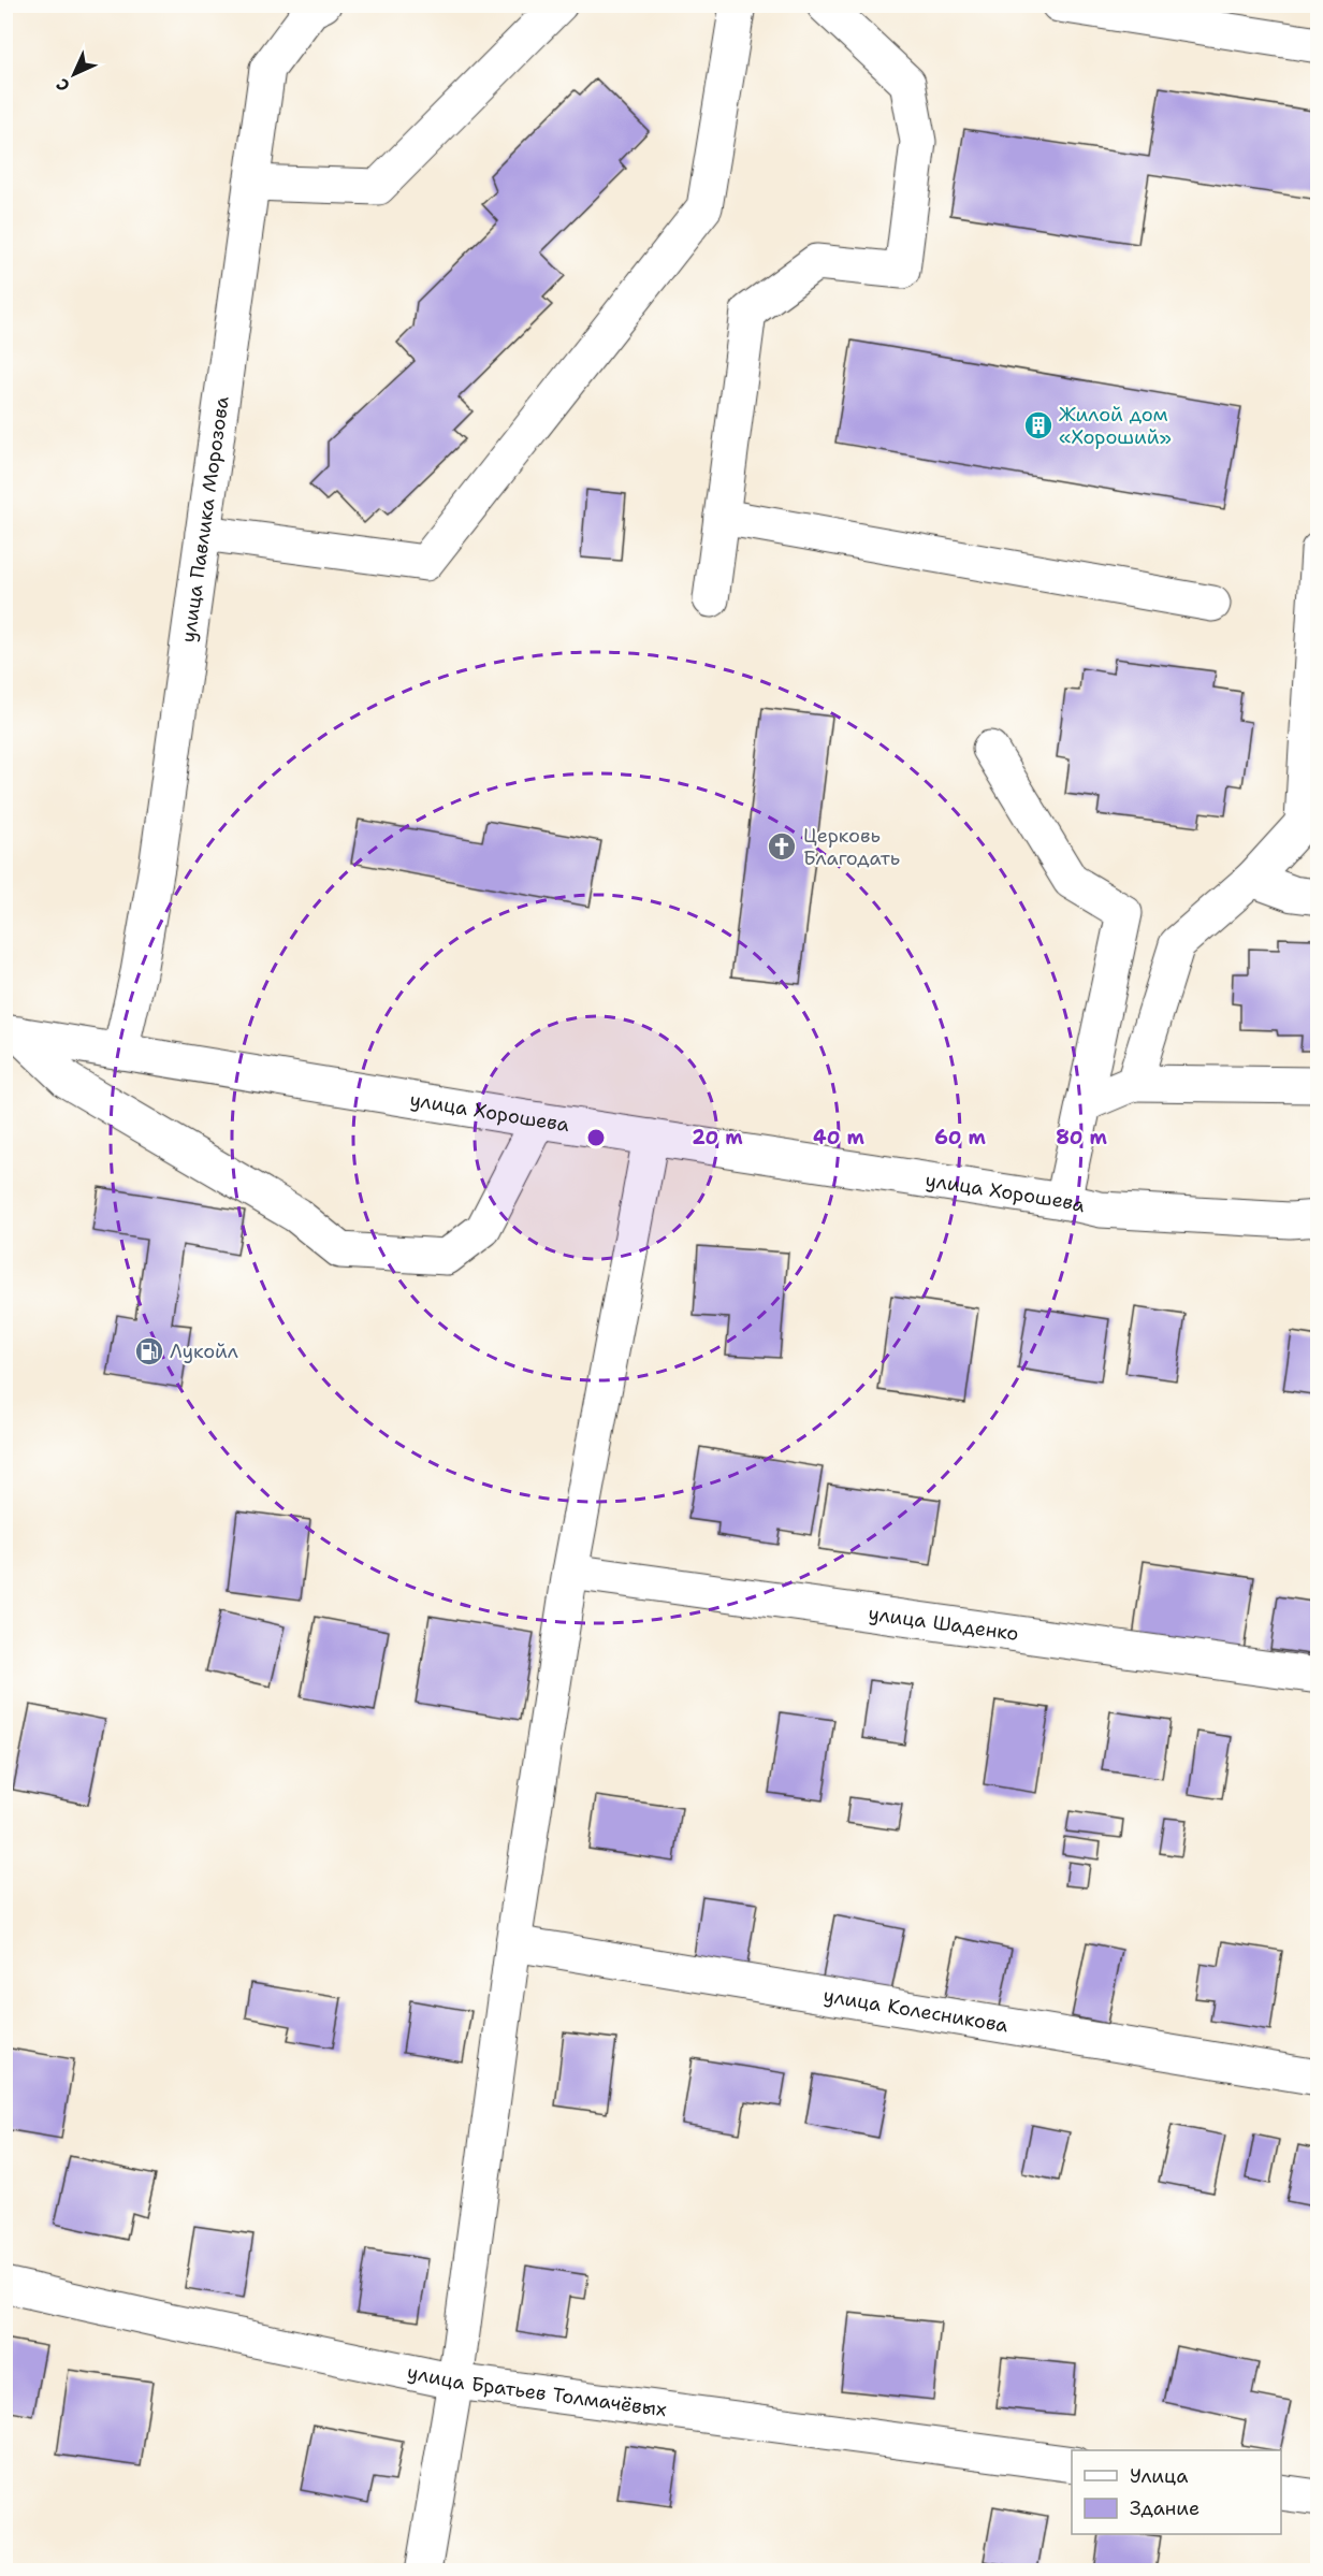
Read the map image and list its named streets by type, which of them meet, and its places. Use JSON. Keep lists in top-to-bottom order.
{
  "streets": {
    "street": [
      "улица Павлика Морозова",
      "улица Хорошева",
      "улица Шаденко",
      "улица Колесникова",
      "улица Братьев Толмачёвых"
    ]
  },
  "crossings": [
    ["улица Павлика Морозова", "улица Хорошева"]
  ],
  "places": {
    "building": ["Жилой дом «Хороший»"],
    "church": ["Церковь Благодать"],
    "fuel station": ["Лукойл"]
  },
  "legend": ["Улица", "Здание"],
  "north": "bottom left",
  "rings": [
    "20 m",
    "40 m",
    "60 m",
    "80 m"
  ]
}
